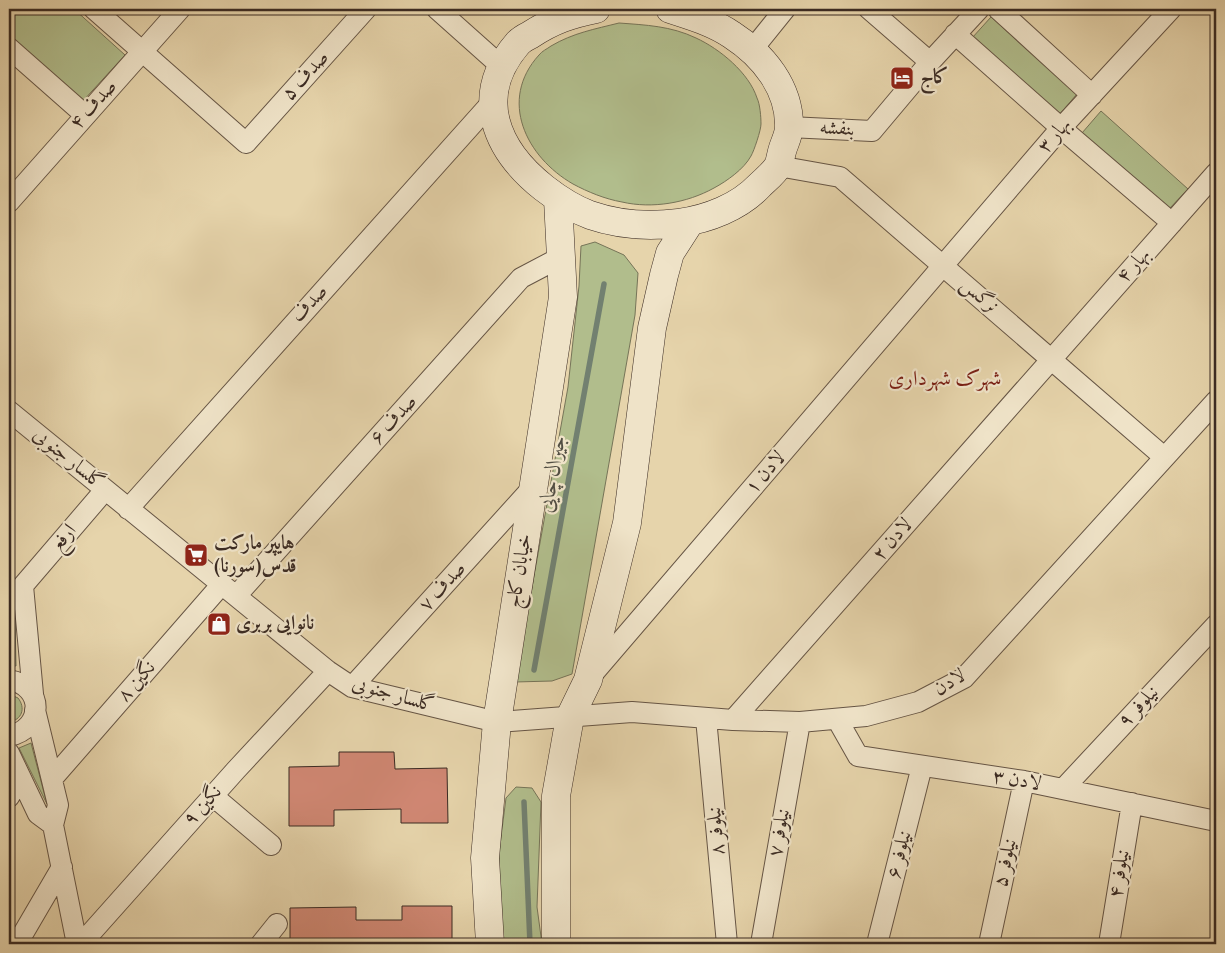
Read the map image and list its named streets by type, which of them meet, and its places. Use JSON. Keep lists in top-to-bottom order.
{
  "streets": {
    "main road": ["خیابان کاج"],
    "street": [
      "صدف ۵",
      "صدف ۴",
      "بنفشه",
      "بهار ۳",
      "بهار ۴",
      "نرگس",
      "صدف",
      "صدف ۶",
      "گلسار جنوبی",
      "لادن ۱",
      "ارفع",
      "لادن ۲",
      "صدف ۷",
      "نگین ۸",
      "لادن",
      "نیلوفر ۹",
      "لادن ۳",
      "نگین ۹",
      "نیلوفر ۸",
      "نیلوفر ۷",
      "نیلوفر ۶",
      "نیلوفر ۵",
      "نیلوفر ۴"
    ]
  },
  "crossings": [
    ["صدف ۵", "صدف ۴"],
    ["بهار ۳", "نرگس"],
    ["بهار ۳", "لادن ۱"],
    ["بهار ۴", "نرگس"],
    ["بهار ۴", "لادن ۲"],
    ["نرگس", "لادن ۱"],
    ["نرگس", "لادن ۲"],
    ["نرگس", "لادن"],
    ["صدف", "گلسار جنوبی"],
    ["صدف ۶", "گلسار جنوبی"],
    ["صدف ۶", "خیابان کاج"],
    ["صدف ۶", "نگین ۸"],
    ["گلسار جنوبی", "ارفع"],
    ["گلسار جنوبی", "خیابان کاج"],
    ["گلسار جنوبی", "صدف ۷"],
    ["گلسار جنوبی", "نگین ۸"],
    ["گلسار جنوبی", "لادن"],
    ["گلسار جنوبی", "نگین ۹"],
    ["لادن ۲", "لادن"],
    ["خیابان کاج", "صدف ۷"],
    ["لادن", "لادن ۳"],
    ["لادن", "نیلوفر ۸"],
    ["لادن", "نیلوفر ۷"],
    ["نیلوفر ۹", "لادن ۳"],
    ["لادن ۳", "نیلوفر ۶"],
    ["لادن ۳", "نیلوفر ۵"],
    ["لادن ۳", "نیلوفر ۴"]
  ],
  "districts": ["شهرک شهرداری"],
  "water": ["جیرال چایی"],
  "places": {
    "hotel": ["کاج"],
    "supermarket": ["هایپر مارکت قدس(سورنا)"],
    "shop": ["نانوایی بربری"]
  }
}
